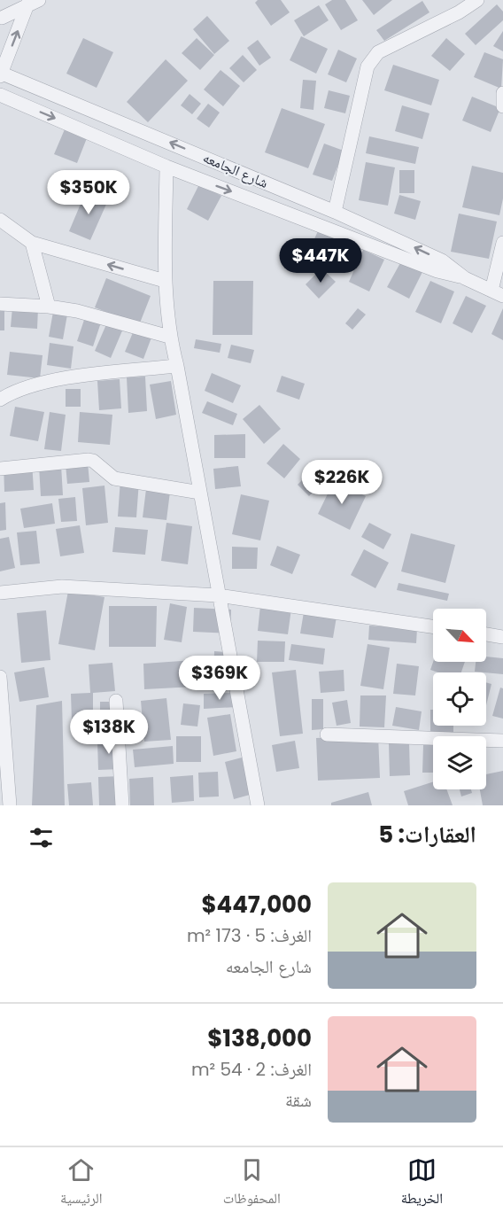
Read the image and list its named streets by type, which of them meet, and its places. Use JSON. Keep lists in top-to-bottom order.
{
  "streets": {
    "street": ["شارع الجامعه"]
  },
  "north": "bottom right",
  "page": {
    "price": [
      "$350K",
      "$447K",
      "$226K",
      "$369K",
      "$138K"
    ],
    "heading": "العقارات: 5",
    "list": [
      {
        "name": "$447,000",
        "note": "الغرف: 5 · 173 m² · شارع الجامعه"
      },
      {
        "name": "$138,000",
        "note": "الغرف: 2 · 54 m² · شقة"
      }
    ],
    "tabs": ["الخريطة", "المحفوظات", "الرئيسية"]
  }
}
